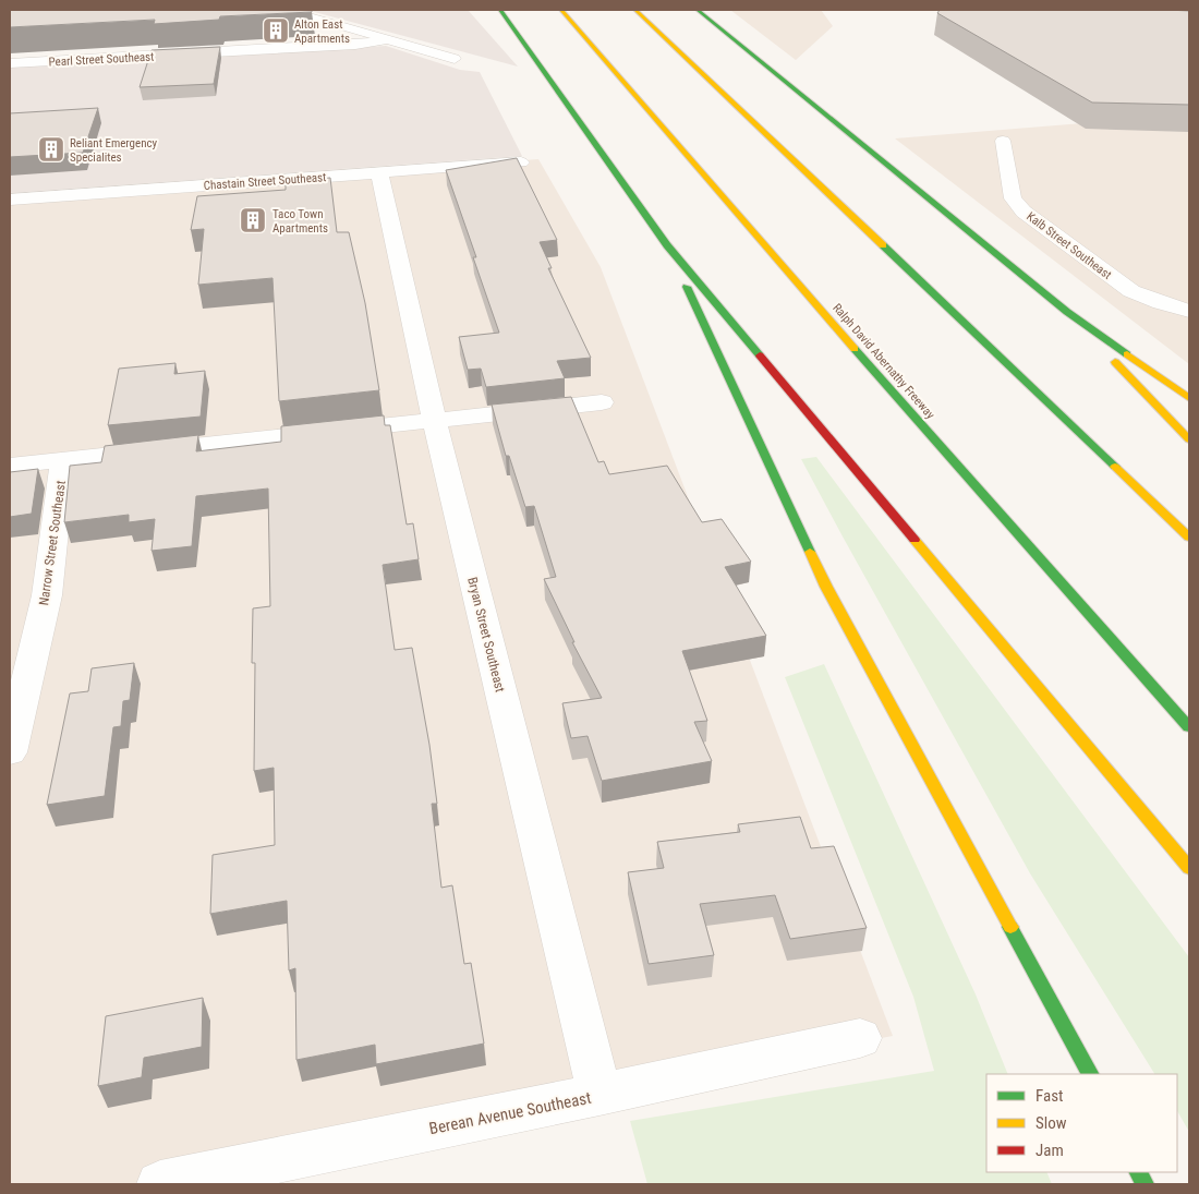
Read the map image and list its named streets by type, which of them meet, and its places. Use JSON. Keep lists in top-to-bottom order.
{
  "streets": {
    "highway": ["Ralph David Abernathy Freeway"],
    "street": [
      "Pearl Street Southeast",
      "Chastain Street Southeast",
      "Kalb Street Southeast",
      "Narrow Street Southeast",
      "Bryan Street Southeast",
      "Berean Avenue Southeast"
    ]
  },
  "crossings": [
    ["Chastain Street Southeast", "Bryan Street Southeast"],
    ["Bryan Street Southeast", "Berean Avenue Southeast"]
  ],
  "places": {
    "building": ["Alton East Apartments", "Reliant Emergency Specialites", "Taco Town Apartments"]
  },
  "legend": ["Fast", "Slow", "Jam"]
}
